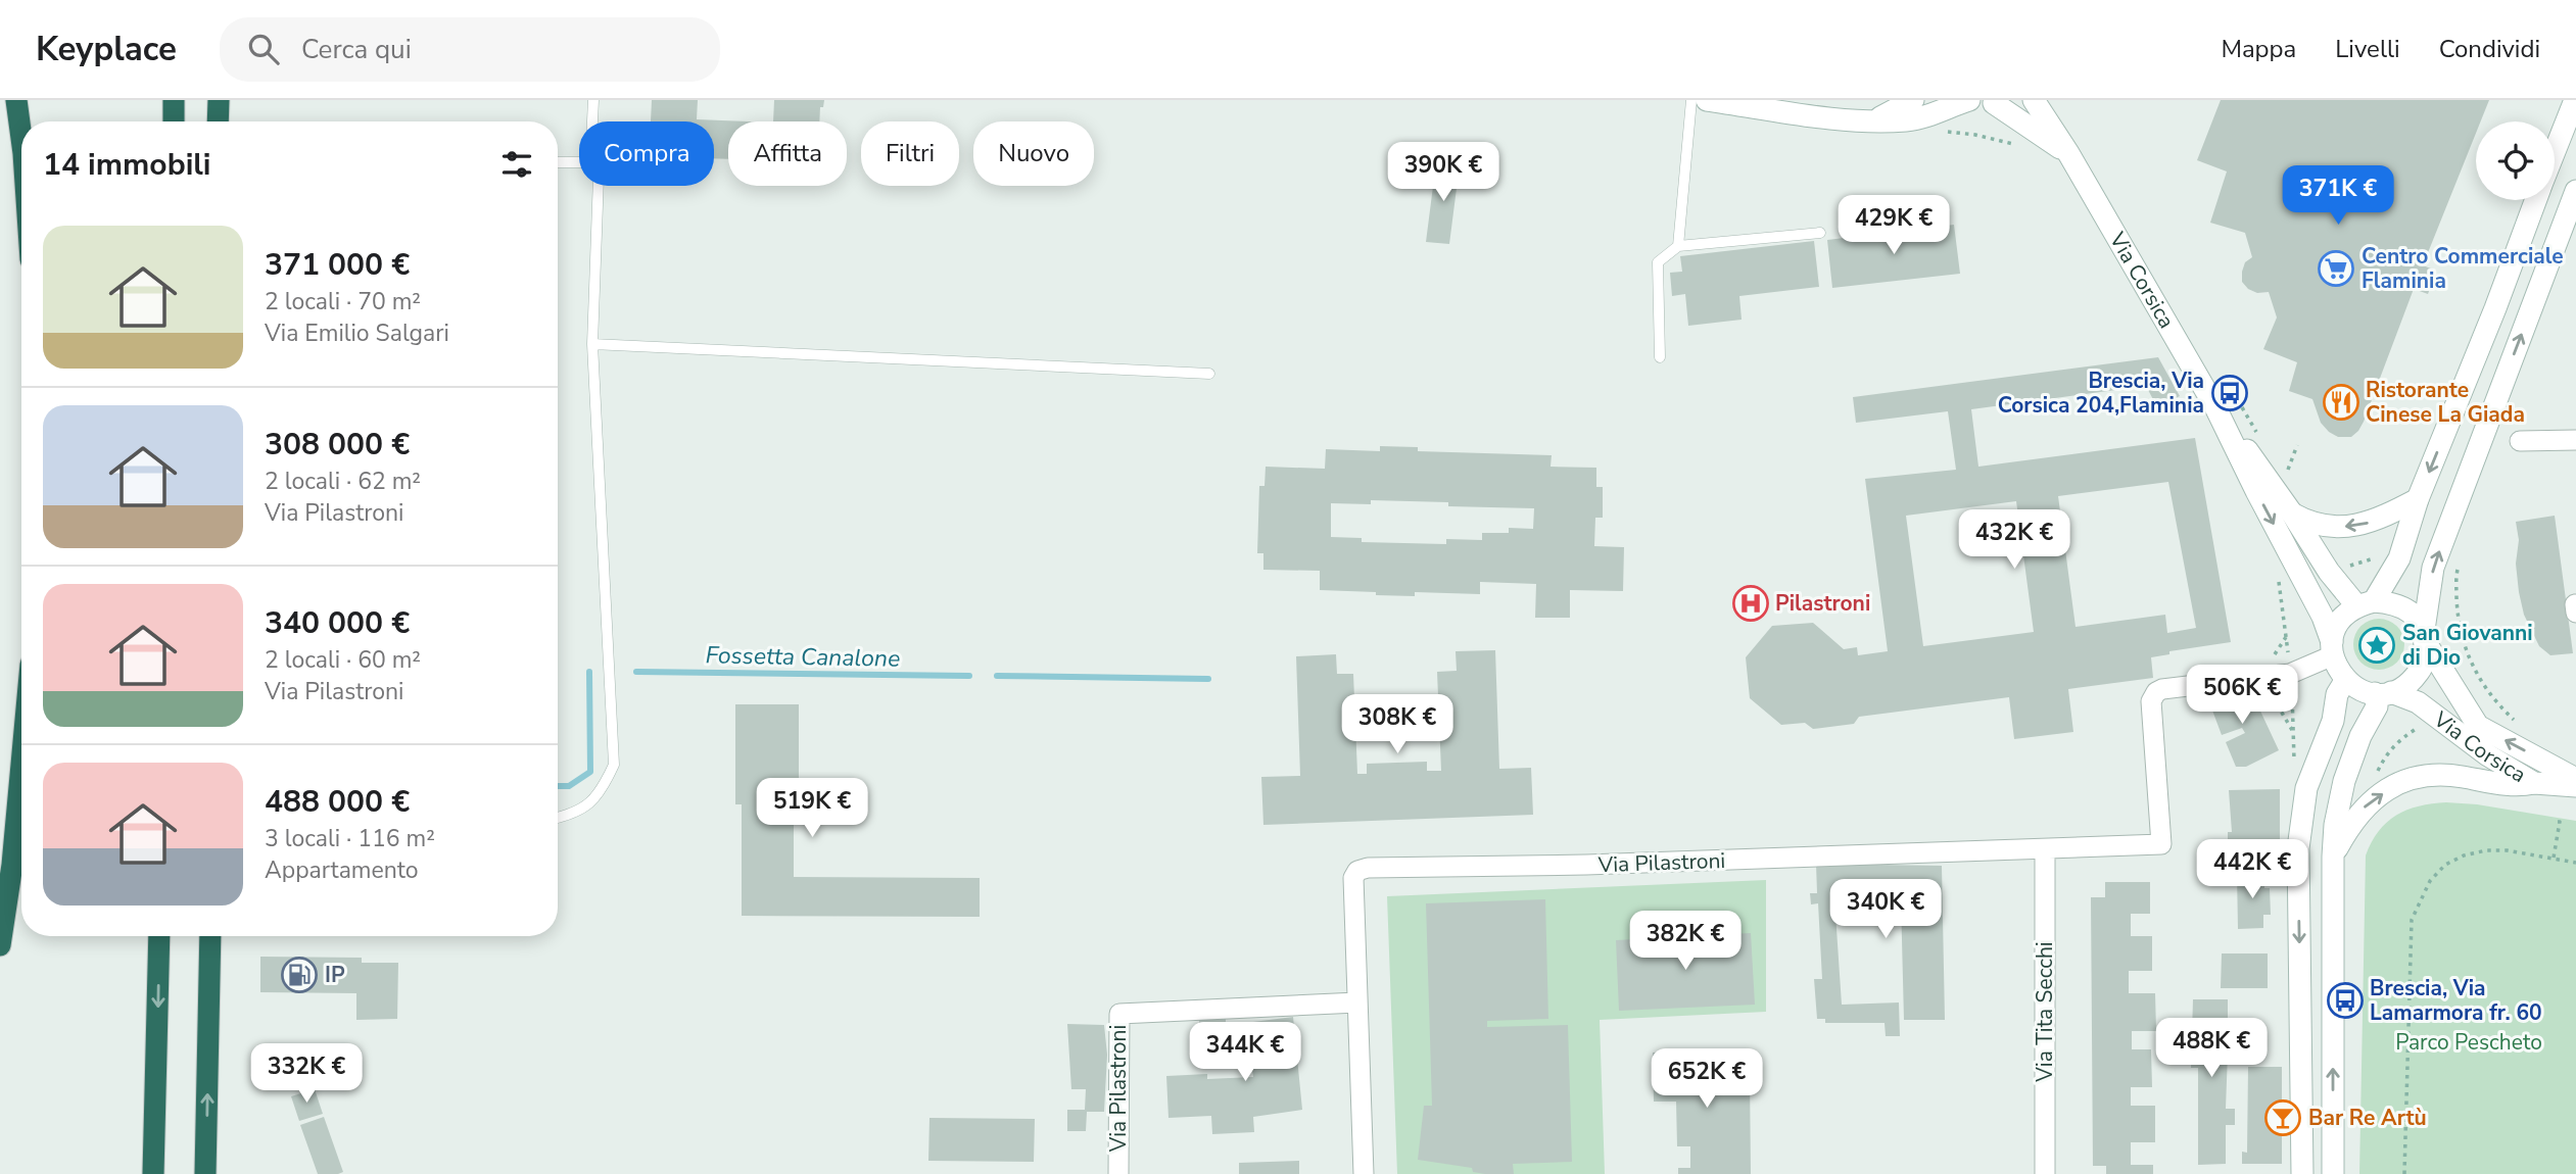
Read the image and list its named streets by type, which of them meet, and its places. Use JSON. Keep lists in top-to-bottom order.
{
  "streets": {
    "main road": ["Via Corsica"],
    "street": ["Via Pilastroni", "Via Tita Secchi"]
  },
  "crossings": [
    ["Via Corsica", "Via Pilastroni"],
    ["Via Pilastroni", "Via Tita Secchi"]
  ],
  "water": ["Fossetta Canalone"],
  "parks": ["Parco Pescheto"],
  "places": {
    "supermarket": ["Centro Commerciale Flaminia"],
    "bus stop": ["Brescia, Via Corsica 204,Flaminia", "Brescia, Via Lamarmora fr. 60"],
    "restaurant": ["Ristorante Cinese La Giada"],
    "hospital": ["Pilastroni"],
    "place": ["San Giovanni di Dio"],
    "fuel station": ["IP"],
    "bar": ["Bar Re Artù"]
  },
  "page": {
    "header": "Keyplace",
    "search": "Cerca qui",
    "nav": ["Mappa", "Livelli", "Condividi"],
    "chip": [
      "Compra",
      "Affitta",
      "Filtri",
      "Nuovo"
    ],
    "heading": "14 immobili",
    "price": [
      "390K €",
      "371K €",
      "429K €",
      "432K €",
      "506K €",
      "308K €",
      "519K €",
      "442K €",
      "340K €",
      "382K €",
      "488K €",
      "344K €",
      "332K €",
      "652K €"
    ],
    "list": [
      {
        "name": "371 000 €",
        "note": "2 locali · 70 m² · Via Emilio Salgari"
      },
      {
        "name": "308 000 €",
        "note": "2 locali · 62 m² · Via Pilastroni"
      },
      {
        "name": "340 000 €",
        "note": "2 locali · 60 m² · Via Pilastroni"
      },
      {
        "name": "488 000 €",
        "note": "3 locali · 116 m² · Appartamento"
      }
    ]
  }
}
